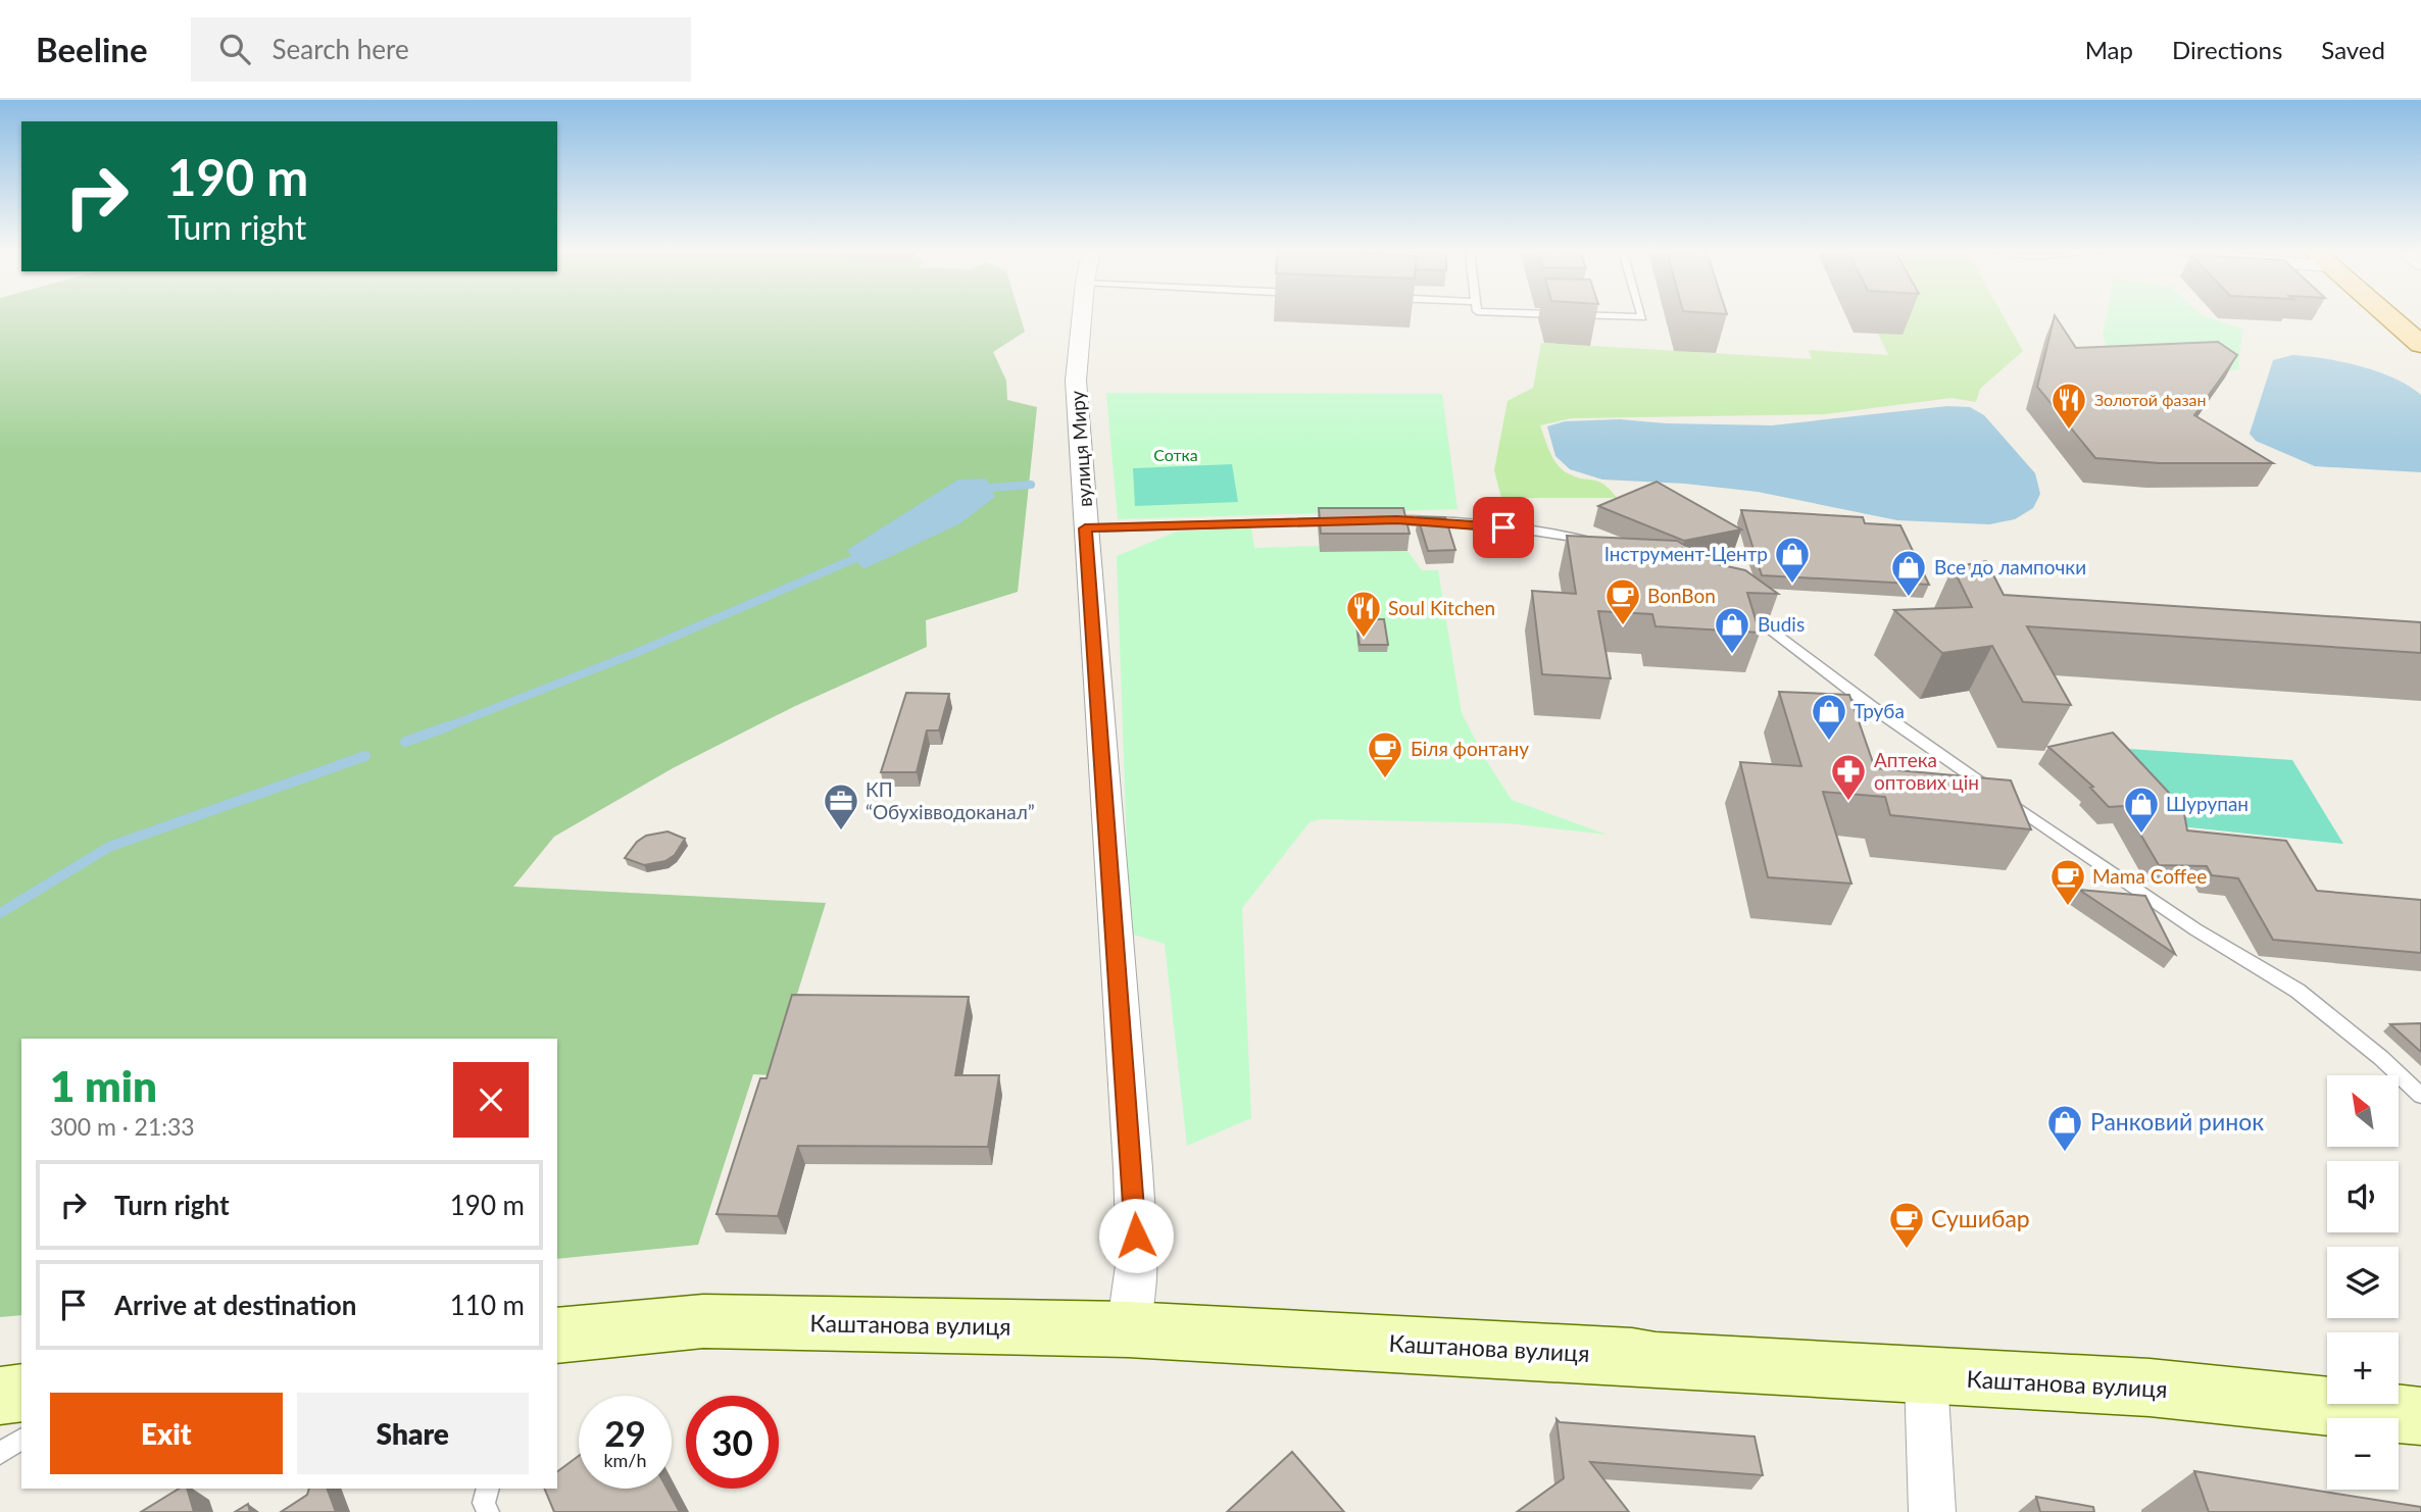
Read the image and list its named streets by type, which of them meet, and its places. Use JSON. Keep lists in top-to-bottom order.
{
  "streets": {
    "main road": ["Каштанова вулиця"],
    "street": ["вулиця Миру"]
  },
  "crossings": [
    ["вулиця Миру", "Каштанова вулиця"]
  ],
  "parks": ["Сотка"],
  "places": {
    "restaurant": ["Золотой фазан", "Soul Kitchen"],
    "shop": [
      "Інструмент-Центр",
      "Все до лампочки",
      "Budis",
      "Труба",
      "Шурупан",
      "Ранковий ринок"
    ],
    "cafe": [
      "BonBon",
      "Біля фонтану",
      "Mama Coffee",
      "Сушибар"
    ],
    "pharmacy": ["Аптека оптових цін"],
    "office": ["КП “Обухівводоканал”"]
  },
  "north": "top left",
  "page": {
    "header": "Beeline",
    "search": "Search here",
    "nav": ["Map", "Directions", "Saved"],
    "turn": ["190 m", "Turn right"],
    "heading": ["1 min", "300 m · 21:33"],
    "map_buttons": ["+", "−"],
    "list": [
      {
        "name": "Turn right",
        "value": "190 m"
      },
      {
        "name": "Arrive at destination",
        "value": "110 m"
      }
    ],
    "buttons": ["Exit", "Share"],
    "speed": "29 km/h",
    "limit": "30"
  }
}
